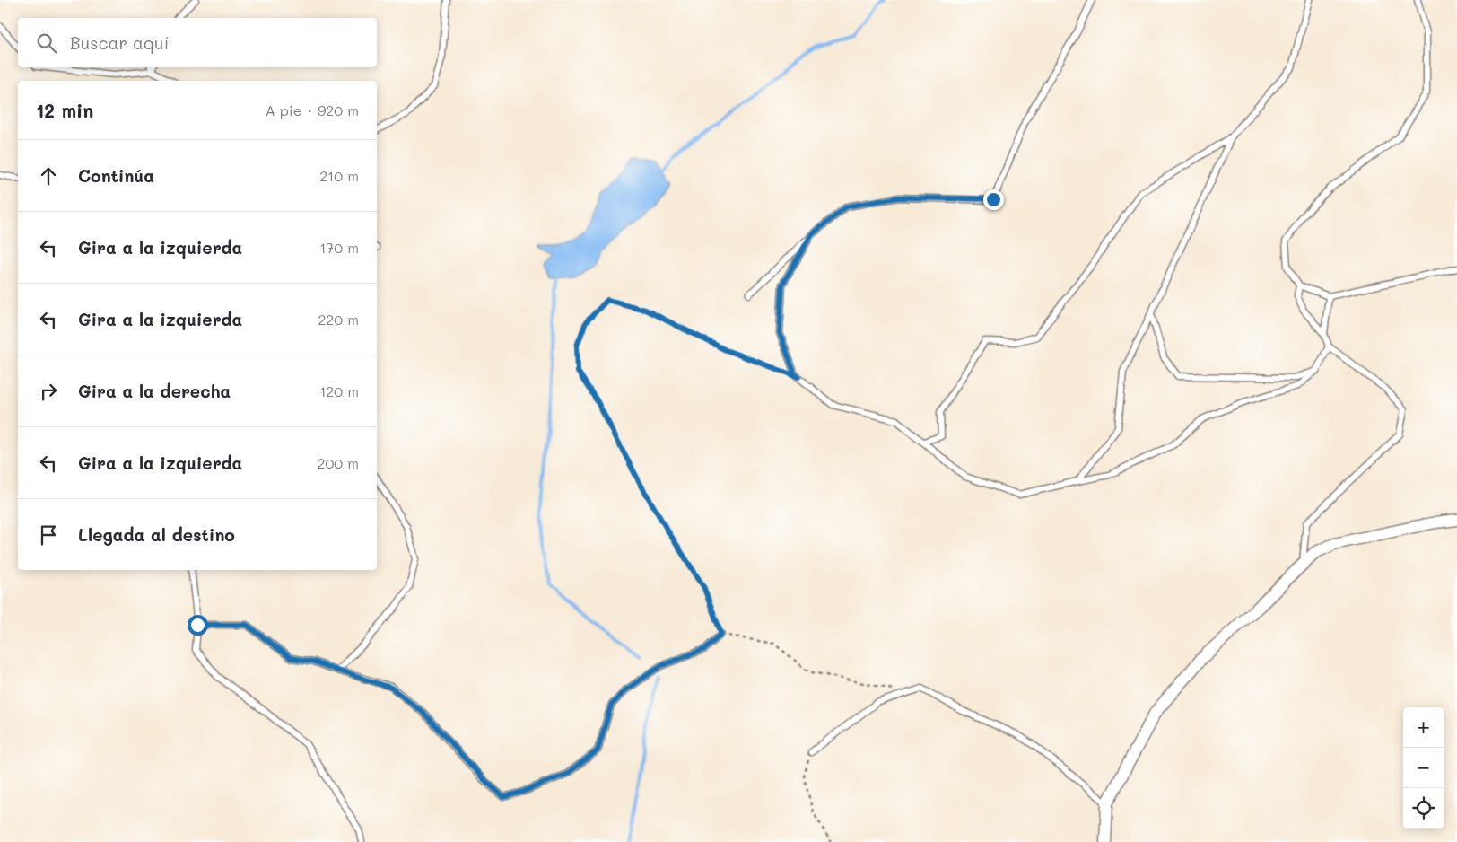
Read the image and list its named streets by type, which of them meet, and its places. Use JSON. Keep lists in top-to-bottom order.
{
  "page": {
    "search": "Buscar aquí",
    "heading": ["12 min", "A pie · 920 m"],
    "list": [
      ["Continúa", "210 m"],
      ["Gira a la izquierda", "170 m"],
      ["Gira a la izquierda", "220 m"],
      ["Gira a la derecha", "120 m"],
      ["Gira a la izquierda", "200 m"],
      "Llegada al destino"
    ],
    "map_buttons": ["+", "−"]
  }
}
